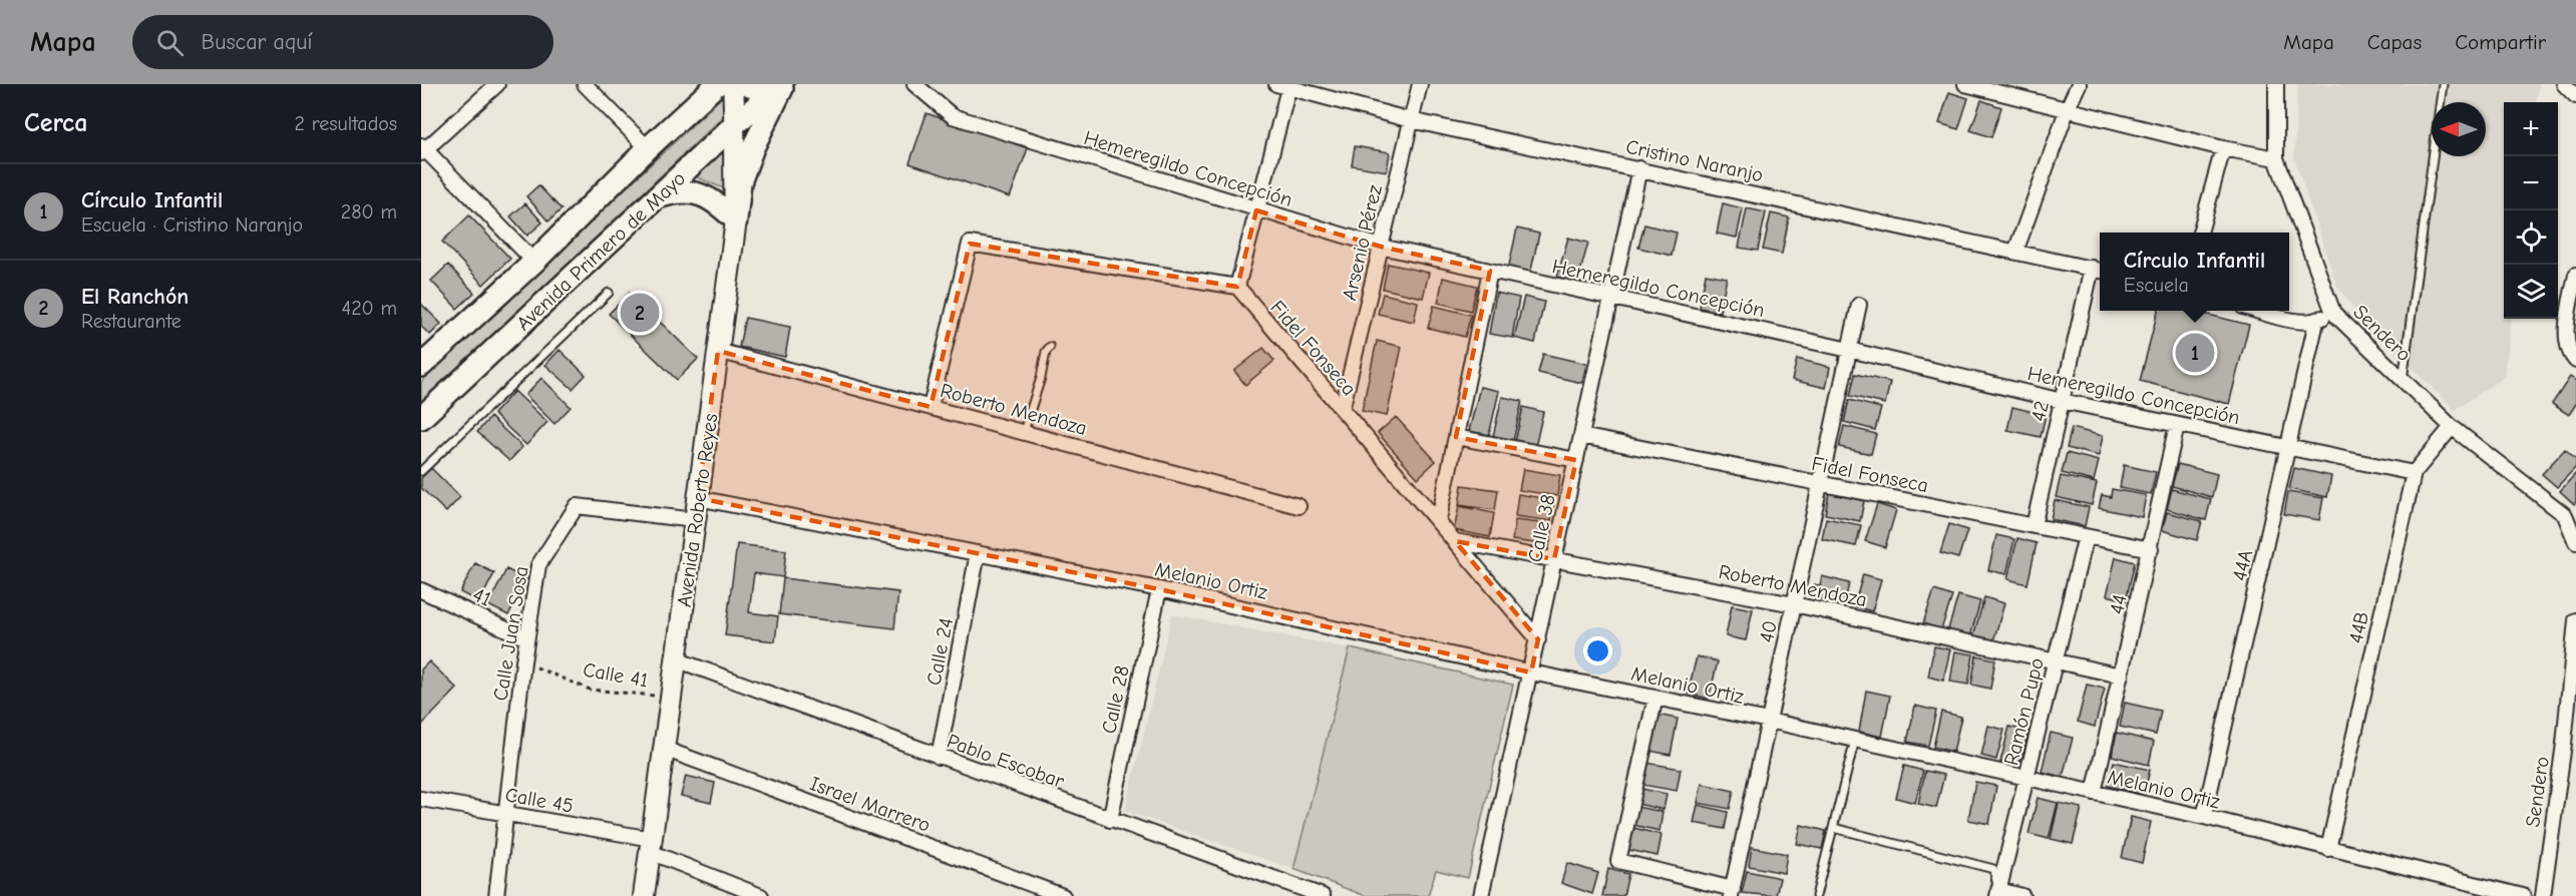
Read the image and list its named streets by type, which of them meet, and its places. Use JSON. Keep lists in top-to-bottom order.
{
  "streets": {
    "main road": ["Avenida Primero de Mayo", "Avenida Roberto Reyes"],
    "street": [
      "Cristino Naranjo",
      "Hemeregildo Concepción",
      "Arsenio Pérez",
      "Sendero",
      "Fidel Fonseca",
      "Roberto Mendoza",
      "42",
      "Calle 38",
      "44A",
      "Melanio Ortiz",
      "41",
      "44",
      "44B",
      "40",
      "Calle Juan Sosa",
      "Calle 24",
      "Calle 28",
      "Ramón Pupo",
      "Pablo Escobar",
      "Calle 45",
      "Israel Marrero"
    ],
    "path": ["Calle 41"]
  },
  "crossings": [
    ["Cristino Naranjo", "Arsenio Pérez"],
    ["Cristino Naranjo", "42"],
    ["Cristino Naranjo", "Calle 38"],
    ["Hemeregildo Concepción", "Arsenio Pérez"],
    ["Hemeregildo Concepción", "42"],
    ["Hemeregildo Concepción", "Calle 38"],
    ["Hemeregildo Concepción", "44A"],
    ["Hemeregildo Concepción", "44"],
    ["Hemeregildo Concepción", "44B"],
    ["Hemeregildo Concepción", "40"],
    ["Arsenio Pérez", "Fidel Fonseca"],
    ["Avenida Primero de Mayo", "Avenida Roberto Reyes"],
    ["Sendero", "44B"],
    ["Fidel Fonseca", "Roberto Mendoza"],
    ["Fidel Fonseca", "42"],
    ["Fidel Fonseca", "Calle 38"],
    ["Fidel Fonseca", "44"],
    ["Fidel Fonseca", "40"],
    ["Fidel Fonseca", "Ramón Pupo"],
    ["Roberto Mendoza", "Avenida Roberto Reyes"],
    ["Roberto Mendoza", "Calle 38"],
    ["Roberto Mendoza", "44"],
    ["Roberto Mendoza", "40"],
    ["Roberto Mendoza", "Ramón Pupo"],
    ["Avenida Roberto Reyes", "Melanio Ortiz"],
    ["Avenida Roberto Reyes", "Calle Juan Sosa"],
    ["Avenida Roberto Reyes", "Calle 41"],
    ["Avenida Roberto Reyes", "Pablo Escobar"],
    ["Avenida Roberto Reyes", "Calle 45"],
    ["Avenida Roberto Reyes", "Israel Marrero"],
    ["Calle 38", "Melanio Ortiz"],
    ["44A", "Melanio Ortiz"],
    ["Melanio Ortiz", "44"],
    ["Melanio Ortiz", "44B"],
    ["Melanio Ortiz", "40"],
    ["Melanio Ortiz", "Calle 24"],
    ["Melanio Ortiz", "Calle 28"],
    ["Melanio Ortiz", "Ramón Pupo"],
    ["41", "Calle Juan Sosa"],
    ["Calle Juan Sosa", "Calle 41"],
    ["Calle Juan Sosa", "Calle 45"],
    ["Calle 24", "Pablo Escobar"],
    ["Calle 28", "Pablo Escobar"]
  ],
  "north": "left",
  "page": {
    "header": "Mapa",
    "search": "Buscar aquí",
    "nav": ["Mapa", "Capas", "Compartir"],
    "heading": ["Cerca", "2 resultados"],
    "map_buttons": ["+", "−"],
    "list": [
      {
        "mark": "1",
        "name": "Círculo Infantil",
        "note": "Escuela · Cristino Naranjo",
        "value": "280 m"
      },
      {
        "mark": "2",
        "name": "El Ranchón",
        "note": "Restaurante",
        "value": "420 m"
      }
    ],
    "popup": ["Círculo Infantil", "Escuela"],
    "pins": ["2", "1"]
  }
}
